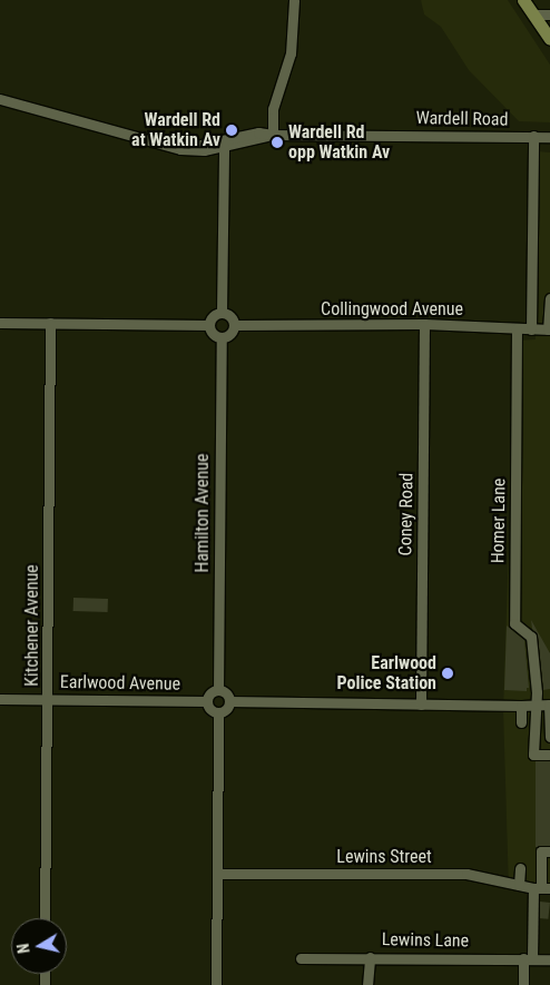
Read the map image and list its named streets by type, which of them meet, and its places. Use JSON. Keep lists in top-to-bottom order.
{
  "streets": {
    "street": [
      "Wardell Road",
      "Collingwood Avenue",
      "Hamilton Avenue",
      "Coney Road",
      "Homer Lane",
      "Kitchener Avenue",
      "Earlwood Avenue",
      "Lewins Street",
      "Lewins Lane"
    ]
  },
  "crossings": [
    ["Collingwood Avenue", "Hamilton Avenue"],
    ["Collingwood Avenue", "Coney Road"],
    ["Collingwood Avenue", "Homer Lane"],
    ["Hamilton Avenue", "Earlwood Avenue"],
    ["Kitchener Avenue", "Earlwood Avenue"]
  ],
  "places": ["Wardell Rd at Watkin Av", "Wardell Rd opp Watkin Av", "Earlwood Police Station"],
  "north": "left"
}
